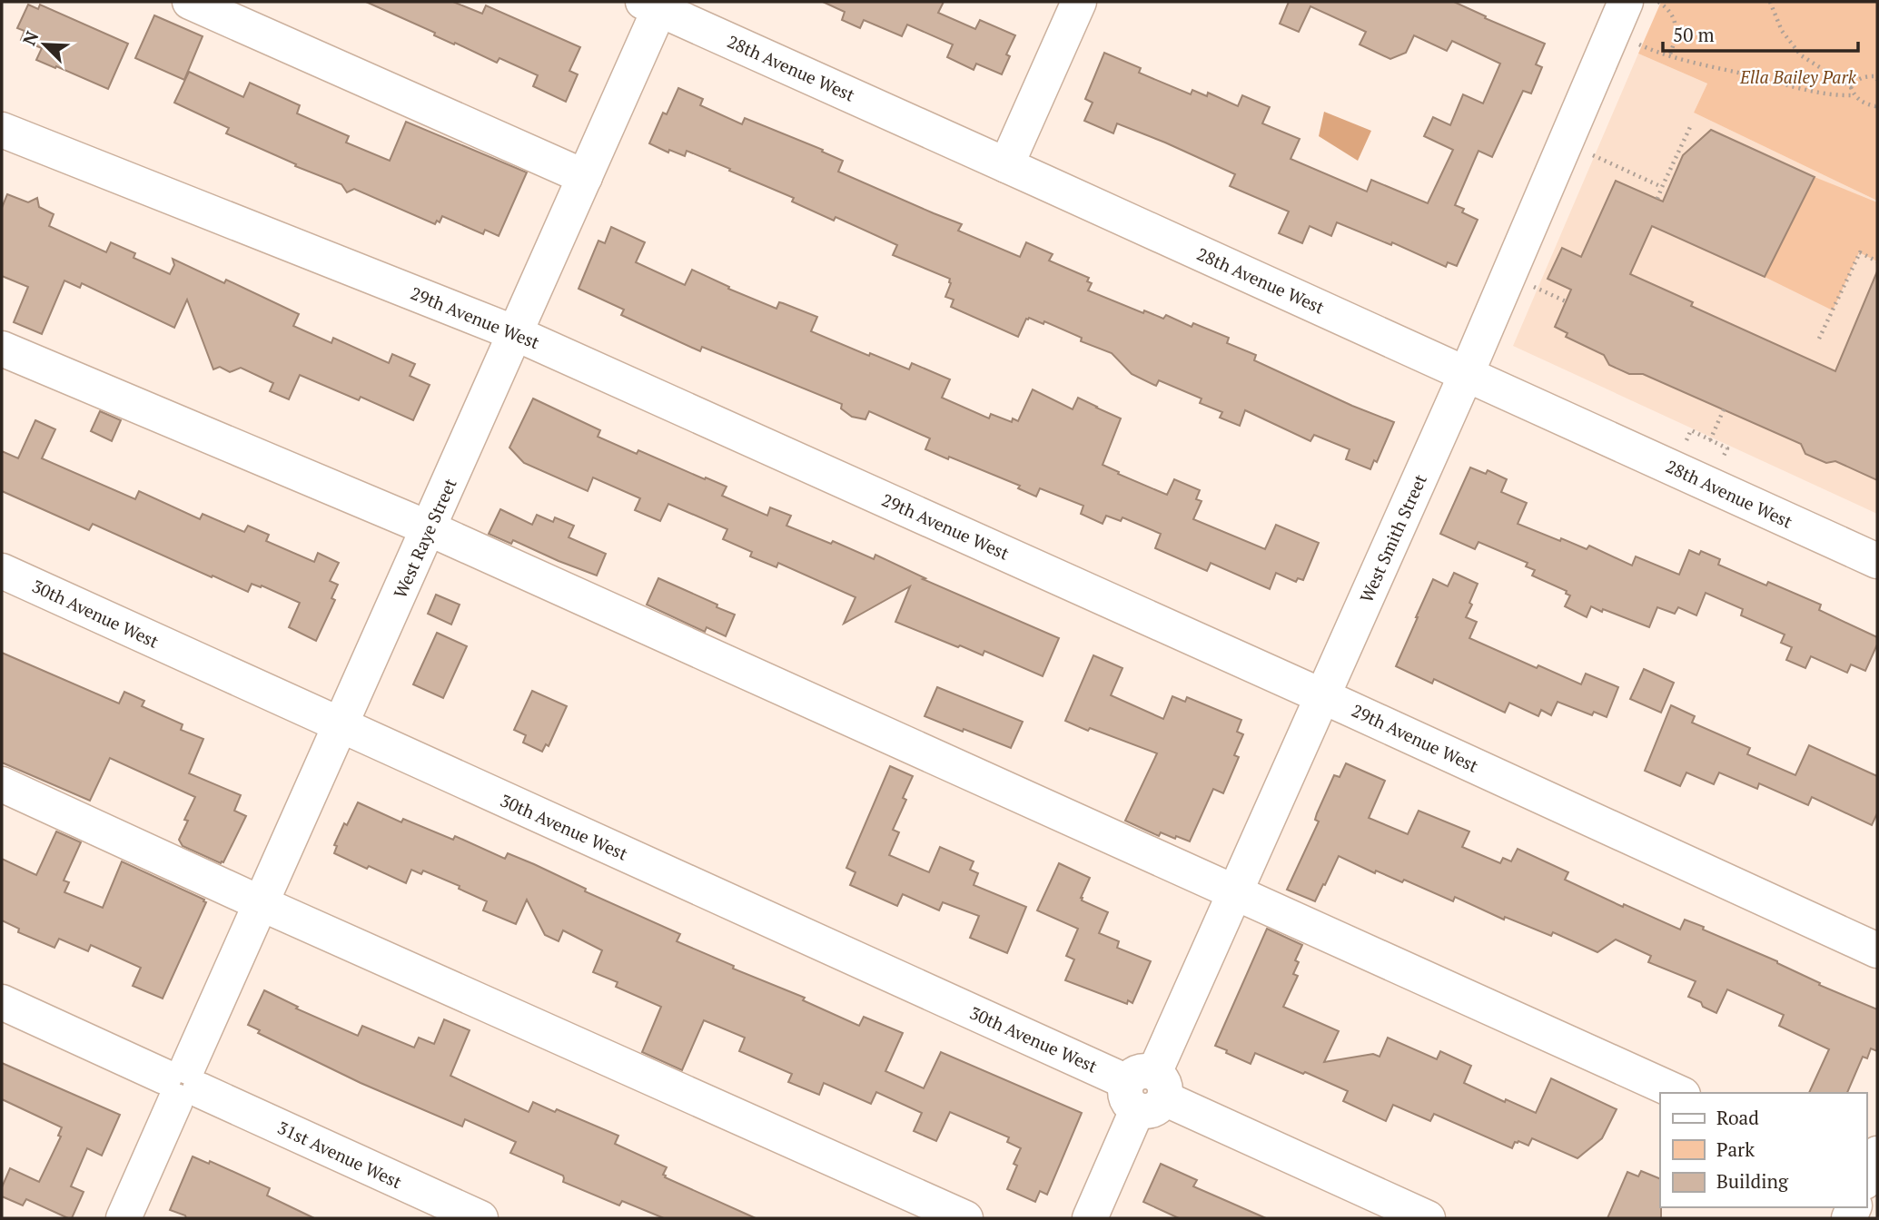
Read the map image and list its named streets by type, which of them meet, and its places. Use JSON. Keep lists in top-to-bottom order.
{
  "streets": {
    "street": [
      "28th Avenue West",
      "29th Avenue West",
      "West Raye Street",
      "West Smith Street",
      "30th Avenue West",
      "31st Avenue West"
    ]
  },
  "crossings": [
    ["28th Avenue West", "West Raye Street"],
    ["28th Avenue West", "West Smith Street"],
    ["29th Avenue West", "West Raye Street"],
    ["29th Avenue West", "West Smith Street"],
    ["West Raye Street", "30th Avenue West"],
    ["West Raye Street", "31st Avenue West"],
    ["West Smith Street", "30th Avenue West"]
  ],
  "parks": ["Ella Bailey Park"],
  "legend": ["Road", "Park", "Building"],
  "scale_bar": "50 m",
  "north": "top left"
}
